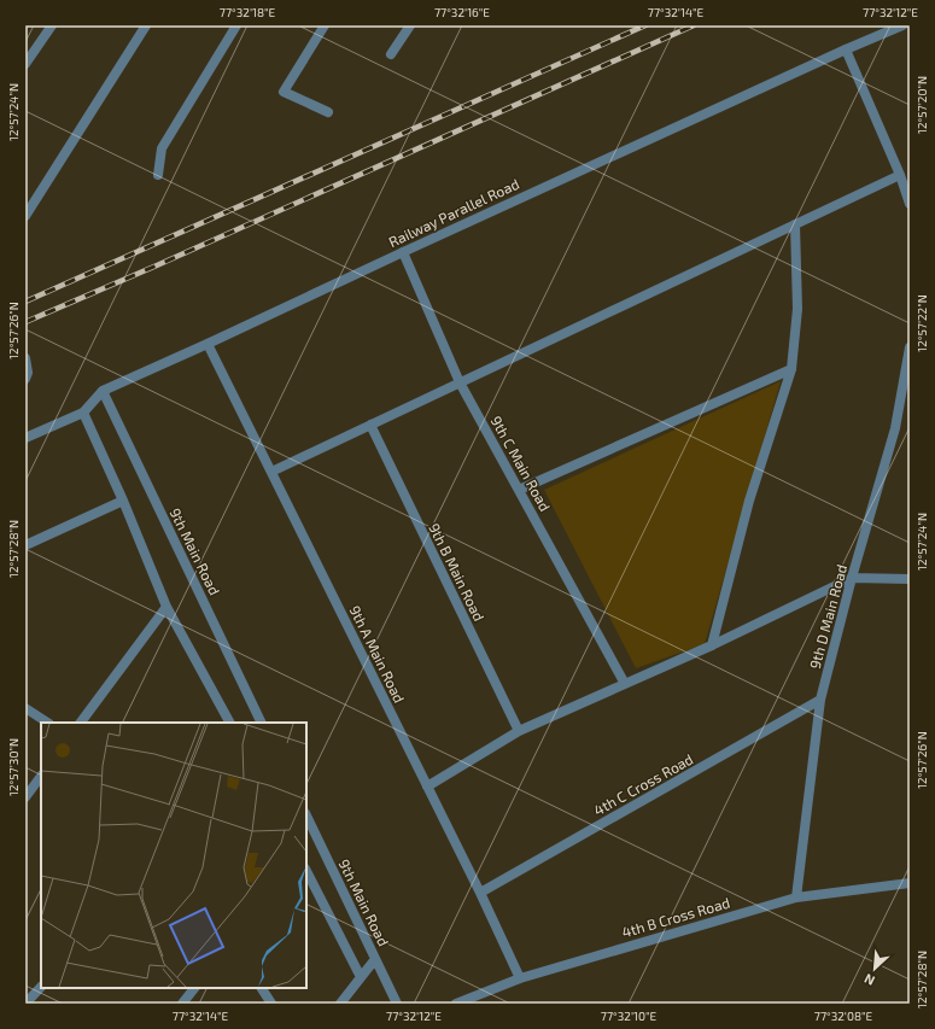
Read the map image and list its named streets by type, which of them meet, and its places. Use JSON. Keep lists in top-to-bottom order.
{
  "streets": {
    "street": [
      "Railway Parallel Road",
      "9th C Main Road",
      "9th Main Road",
      "9th B Main Road",
      "9th D Main Road",
      "9th A Main Road",
      "4th C Cross Road",
      "4th B Cross Road"
    ]
  },
  "crossings": [
    ["Railway Parallel Road", "9th C Main Road"],
    ["Railway Parallel Road", "9th Main Road"],
    ["Railway Parallel Road", "9th A Main Road"],
    ["9th D Main Road", "4th C Cross Road"],
    ["9th D Main Road", "4th B Cross Road"],
    ["9th A Main Road", "4th C Cross Road"],
    ["9th A Main Road", "4th B Cross Road"]
  ],
  "north": "bottom left",
  "coordinates": [
    "77°32'18\"E",
    "77°32'16\"E",
    "77°32'14\"E",
    "77°32'12\"E",
    "12°57'20\"N",
    "12°57'24\"N",
    "12°57'22\"N",
    "12°57'26\"N",
    "12°57'28\"N",
    "12°57'30\"N",
    "77°32'10\"E",
    "77°32'08\"E"
  ]
}
